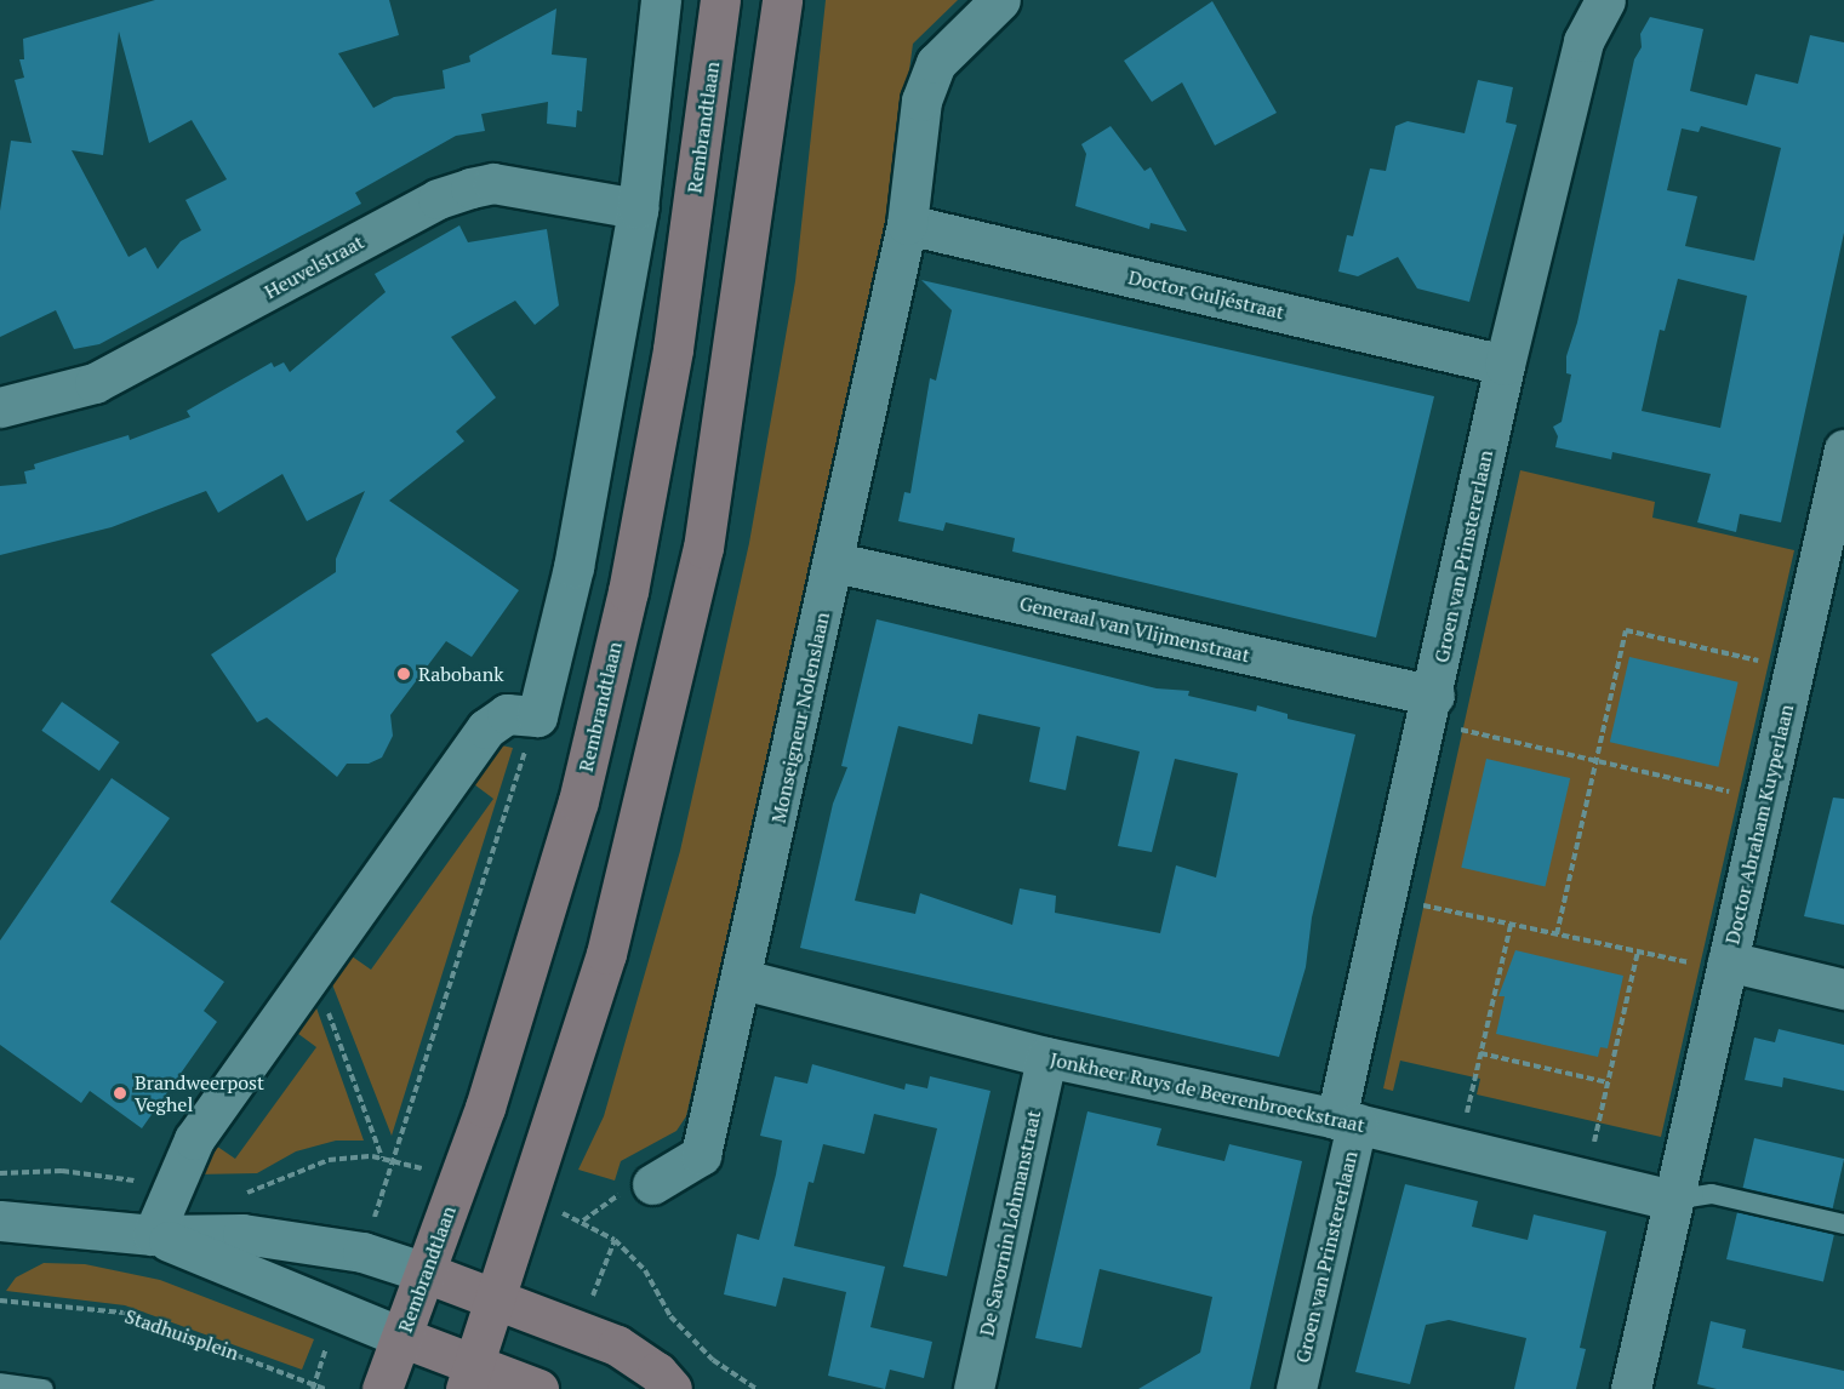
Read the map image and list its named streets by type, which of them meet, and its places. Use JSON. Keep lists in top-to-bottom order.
{
  "streets": {
    "main road": ["Rembrandtlaan"],
    "street": [
      "Heuvelstraat",
      "Doctor Guljéstraat",
      "Groen van Prinstererlaan",
      "Generaal van Vlijmenstraat",
      "Monseigneur Nolenslaan",
      "Doctor Abraham Kuyperlaan",
      "Jonkheer Ruys de Beerenbroeckstraat",
      "De Savornin Lohmanstraat"
    ],
    "path": ["Stadhuisplein"]
  },
  "crossings": [
    ["Doctor Guljéstraat", "Groen van Prinstererlaan"],
    ["Doctor Guljéstraat", "Monseigneur Nolenslaan"],
    ["Groen van Prinstererlaan", "Generaal van Vlijmenstraat"],
    ["Groen van Prinstererlaan", "Jonkheer Ruys de Beerenbroeckstraat"],
    ["Generaal van Vlijmenstraat", "Monseigneur Nolenslaan"],
    ["Monseigneur Nolenslaan", "Jonkheer Ruys de Beerenbroeckstraat"],
    ["Doctor Abraham Kuyperlaan", "Jonkheer Ruys de Beerenbroeckstraat"],
    ["Jonkheer Ruys de Beerenbroeckstraat", "De Savornin Lohmanstraat"]
  ],
  "places": ["Rabobank", "Brandweerpost Veghel"]
}
